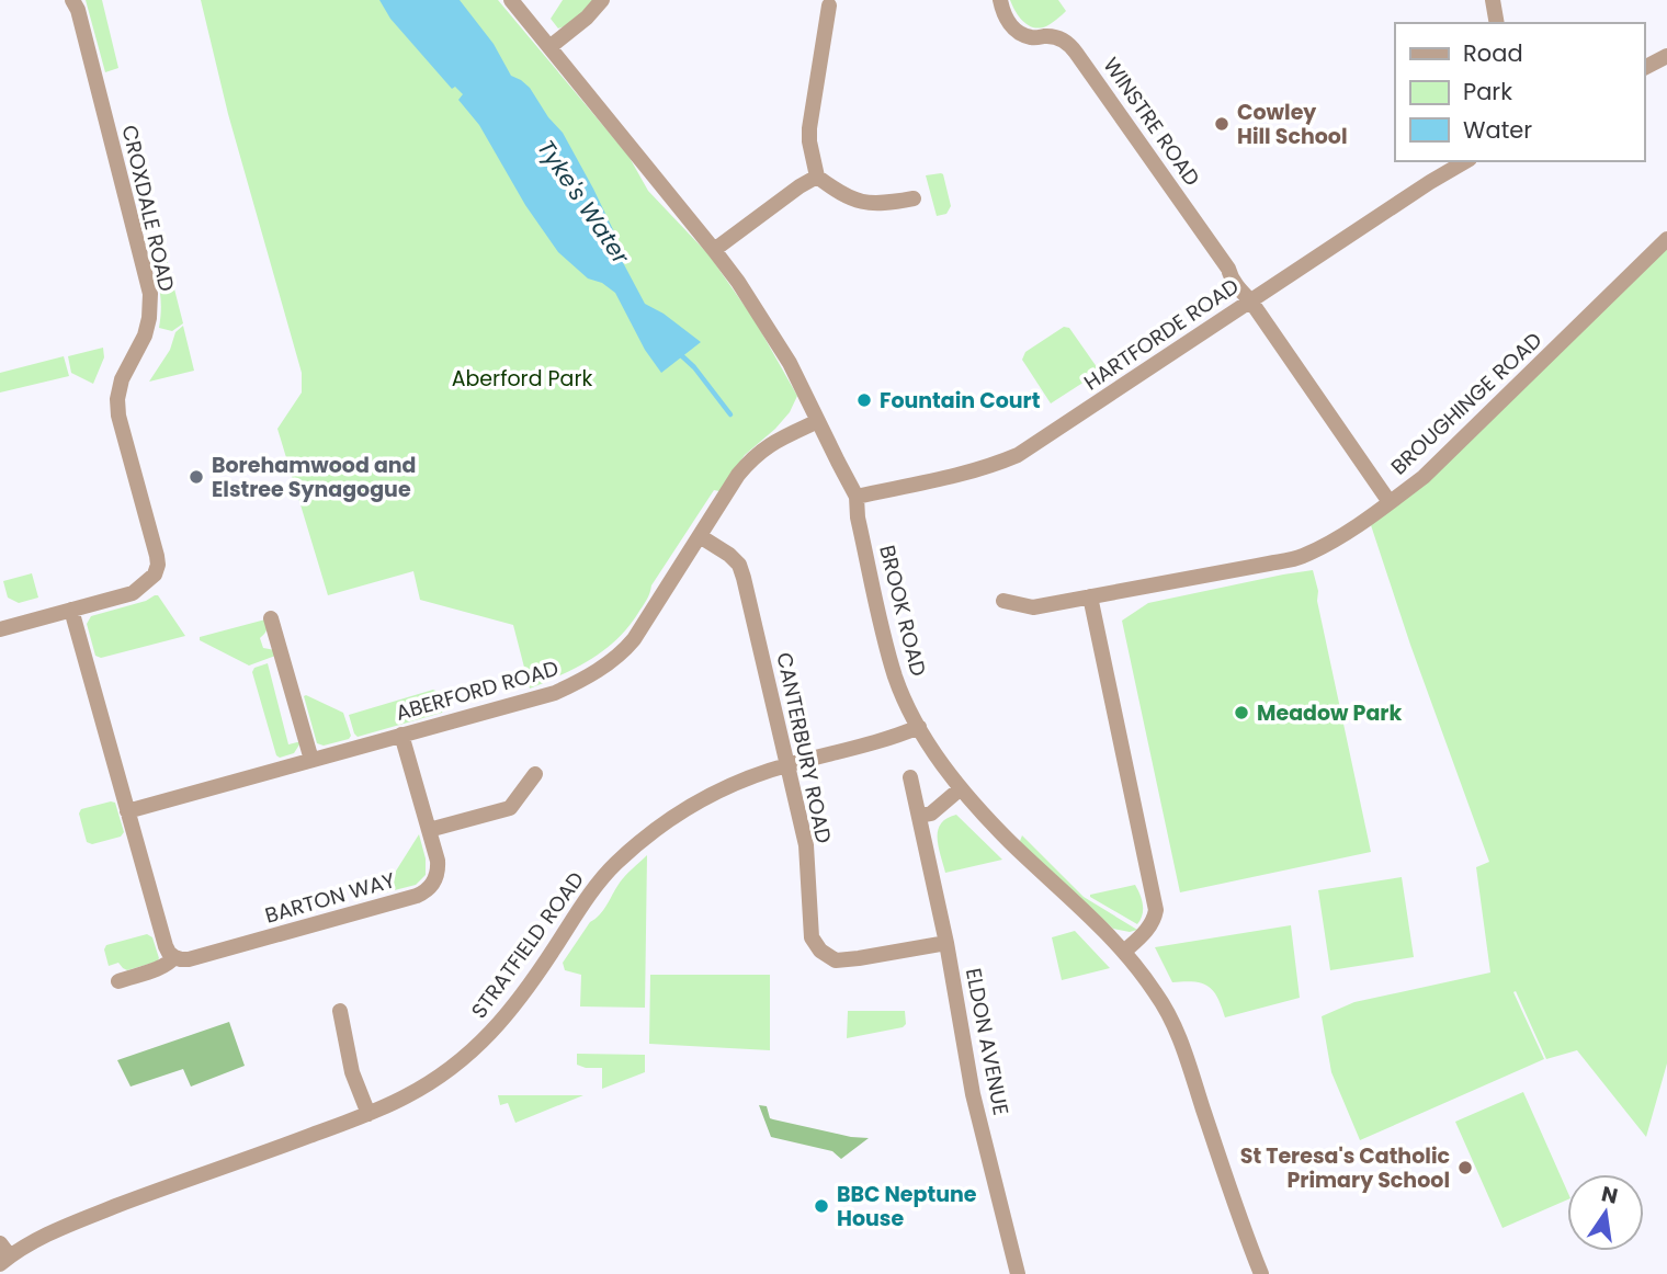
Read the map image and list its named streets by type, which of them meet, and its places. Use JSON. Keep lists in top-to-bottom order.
{
  "streets": {
    "street": [
      "WINSTRE ROAD",
      "CROXDALE ROAD",
      "HARTFORDE ROAD",
      "BROUGHINGE ROAD",
      "BROOK ROAD",
      "ABERFORD ROAD",
      "CANTERBURY ROAD",
      "BARTON WAY",
      "STRATFIELD ROAD",
      "ELDON AVENUE"
    ]
  },
  "crossings": [
    ["WINSTRE ROAD", "HARTFORDE ROAD"],
    ["WINSTRE ROAD", "BROUGHINGE ROAD"],
    ["HARTFORDE ROAD", "BROOK ROAD"],
    ["BROOK ROAD", "ABERFORD ROAD"],
    ["BROOK ROAD", "STRATFIELD ROAD"],
    ["ABERFORD ROAD", "CANTERBURY ROAD"],
    ["ABERFORD ROAD", "BARTON WAY"],
    ["CANTERBURY ROAD", "STRATFIELD ROAD"],
    ["CANTERBURY ROAD", "ELDON AVENUE"]
  ],
  "water": ["Tyke's Water"],
  "parks": ["Aberford Park"],
  "places": [
    "Cowley Hill School",
    "Fountain Court",
    "Borehamwood and Elstree Synagogue",
    "Meadow Park",
    "St Teresa's Catholic Primary School",
    "BBC Neptune House"
  ],
  "legend": ["Road", "Park", "Water"],
  "north": "top"
}
